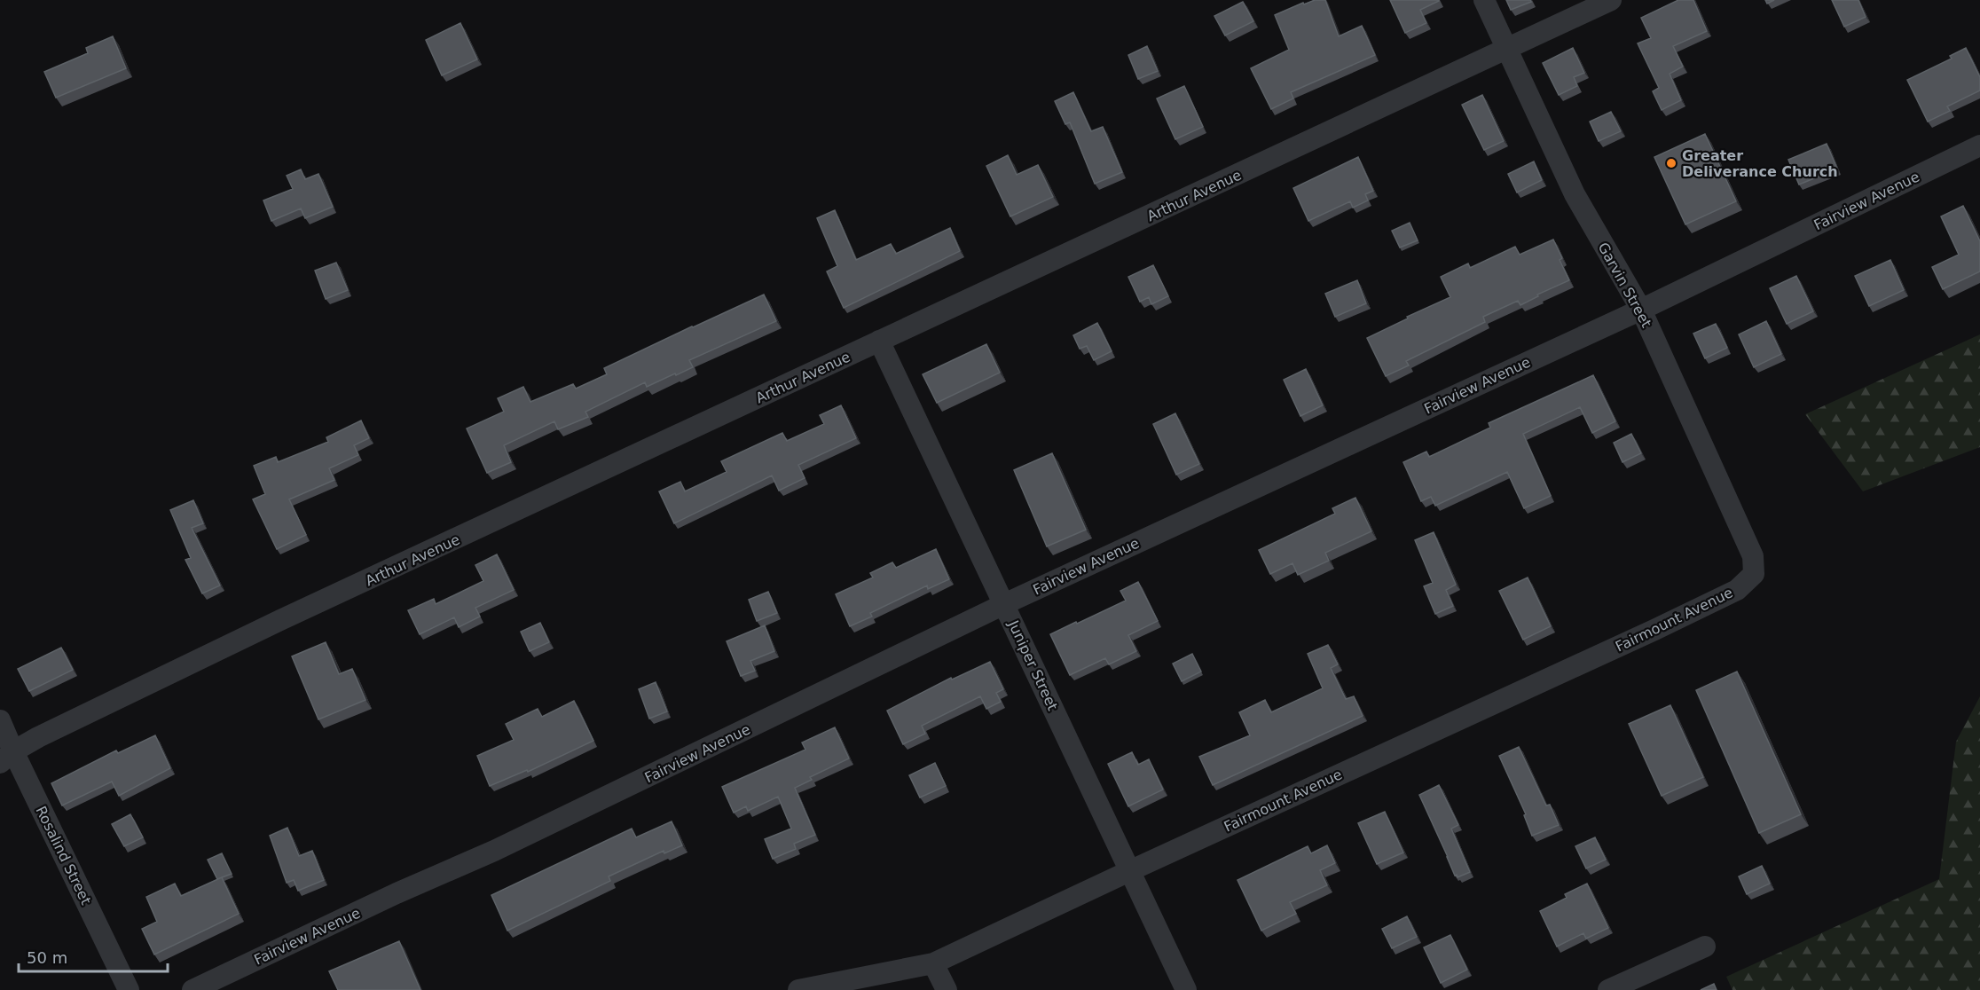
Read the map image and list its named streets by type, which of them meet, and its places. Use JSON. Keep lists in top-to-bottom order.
{
  "streets": {
    "street": [
      "Arthur Avenue",
      "Fairview Avenue",
      "Garvin Street",
      "Fairmount Avenue",
      "Juniper Street",
      "Rosalind Street"
    ]
  },
  "crossings": [
    ["Arthur Avenue", "Garvin Street"],
    ["Arthur Avenue", "Juniper Street"],
    ["Arthur Avenue", "Rosalind Street"],
    ["Fairview Avenue", "Garvin Street"],
    ["Fairview Avenue", "Juniper Street"],
    ["Garvin Street", "Fairmount Avenue"],
    ["Fairmount Avenue", "Juniper Street"]
  ],
  "places": ["Greater Deliverance Church"],
  "scale_bar": "50 m"
}
